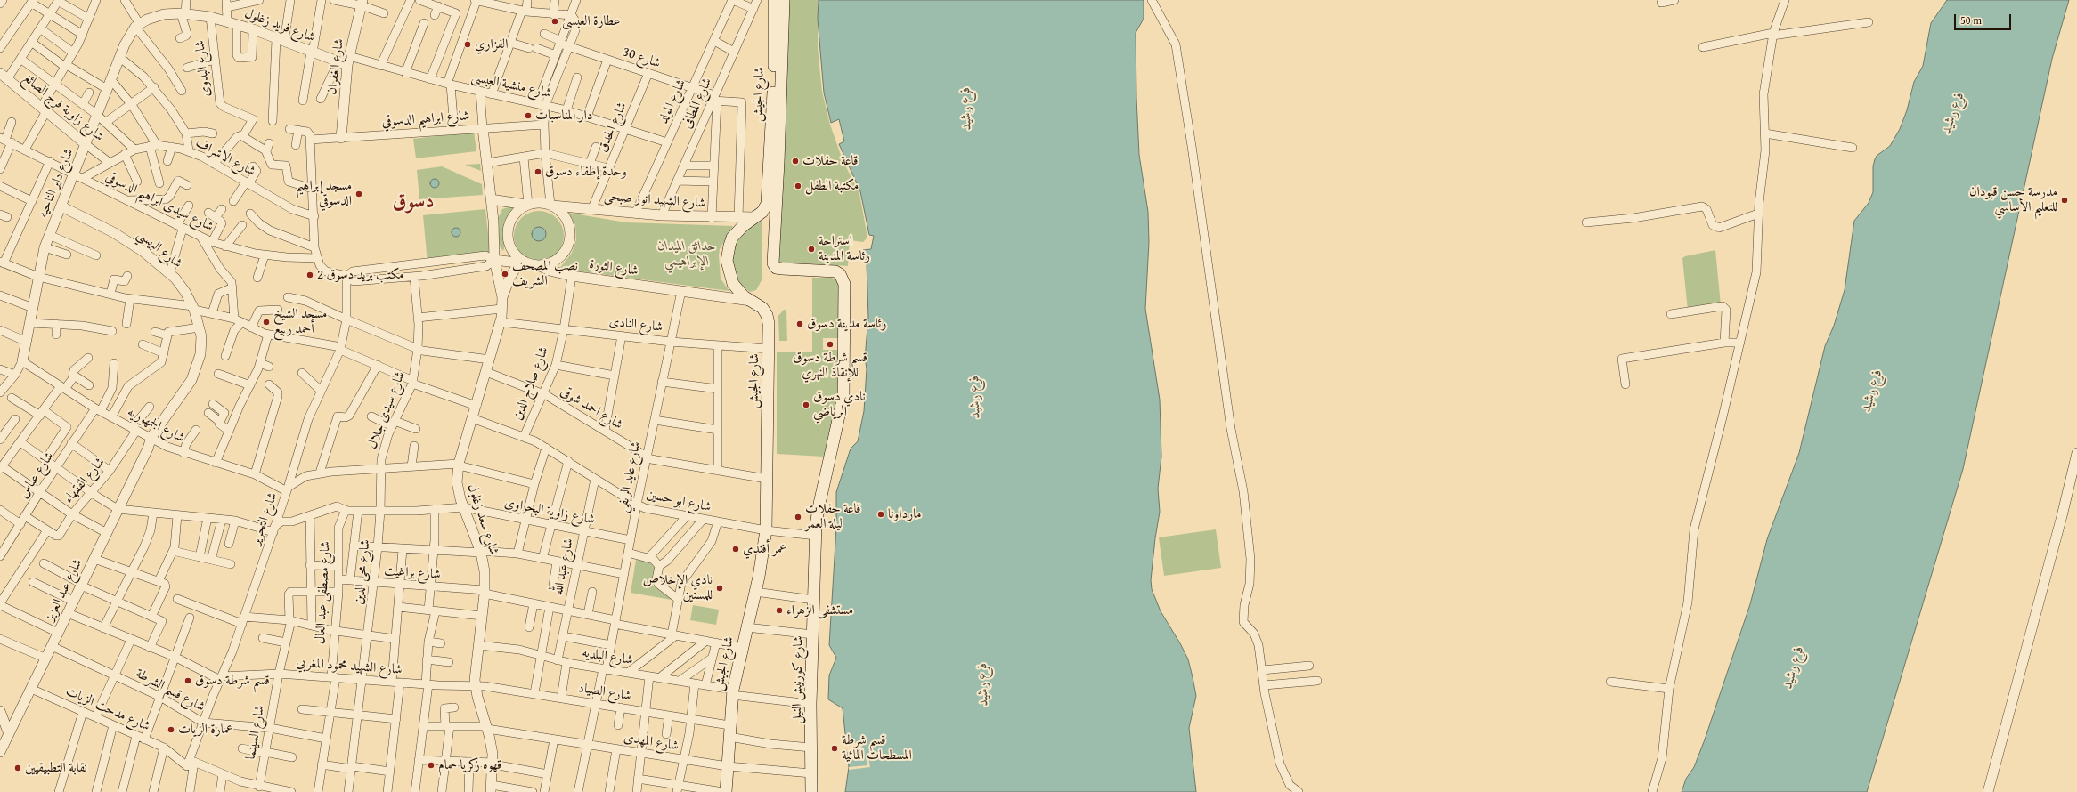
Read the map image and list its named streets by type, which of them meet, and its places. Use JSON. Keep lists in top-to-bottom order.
{
  "streets": {
    "main road": ["شارع الجيش", "شارع كورنيش النيل"],
    "street": [
      "شارع فريد زغلول",
      "شارع 30",
      "شارع الغفران",
      "شارع البدوى",
      "شارع منشية العبسى",
      "شارع المولد",
      "شارع المطافى",
      "شارع زاوية فرج الصائغ",
      "شارع ابراهيم الدسوقي",
      "شارع الحدق",
      "شارع الاشراف",
      "شارع داير الناحيه",
      "شارع الشهيد انور صبحى",
      "شارع سيدى ابراهيم الدسوقي",
      "شارع البيسي",
      "شارع الثورة",
      "شارع النادى",
      "شارع صلاح الدين",
      "شارع احمد شوقى",
      "شارع سيدى جلال",
      "شارع الجمهوريه",
      "شارع عباس",
      "شارع عايد الريفي",
      "شارع الفقهاء",
      "شارع ابو حسين",
      "شارع زاوية البحراوى",
      "شارع التحرير",
      "شارع سعد زغلول",
      "شارع عبد الله",
      "شارع محى الدين",
      "شارع براغيت",
      "شارع عبد العزيز",
      "شارع مصطفى عبد العال",
      "شارع البلديه",
      "شارع الشهيد محمود المغربي",
      "شارع قسم الشرطة",
      "شارع الصياد",
      "شارع مدحت الزيات",
      "شارع السينما",
      "شارع المهدى"
    ]
  },
  "crossings": [
    ["شارع فريد زغلول", "شارع الغفران"],
    ["شارع فريد زغلول", "شارع البدوى"],
    ["شارع فريد زغلول", "شارع منشية العبسى"],
    ["شارع فريد زغلول", "شارع داير الناحيه"],
    ["شارع 30", "شارع المولد"],
    ["شارع 30", "شارع المطافى"],
    ["شارع 30", "شارع الحدق"],
    ["شارع 30", "شارع الشهيد انور صبحى"],
    ["شارع الغفران", "شارع منشية العبسى"],
    ["شارع الغفران", "شارع ابراهيم الدسوقي"],
    ["شارع البدوى", "شارع الاشراف"],
    ["شارع منشية العبسى", "شارع المولد"],
    ["شارع منشية العبسى", "شارع الحدق"],
    ["شارع الجيش", "شارع الشهيد انور صبحى"],
    ["شارع الجيش", "شارع الثورة"],
    ["شارع الجيش", "شارع النادى"],
    ["شارع الجيش", "شارع احمد شوقى"],
    ["شارع الجيش", "شارع ابو حسين"],
    ["شارع الجيش", "شارع براغيت"],
    ["شارع الجيش", "شارع البلديه"],
    ["شارع الجيش", "شارع كورنيش النيل"],
    ["شارع الجيش", "شارع الصياد"],
    ["شارع الجيش", "شارع المهدى"],
    ["شارع المولد", "شارع الشهيد انور صبحى"],
    ["شارع المطافى", "شارع الشهيد انور صبحى"],
    ["شارع زاوية فرج الصائغ", "شارع الاشراف"],
    ["شارع زاوية فرج الصائغ", "شارع داير الناحيه"],
    ["شارع الحدق", "شارع الشهيد انور صبحى"],
    ["شارع الاشراف", "شارع داير الناحيه"],
    ["شارع الاشراف", "شارع سيدى ابراهيم الدسوقي"],
    ["شارع داير الناحيه", "شارع سيدى ابراهيم الدسوقي"],
    ["شارع داير الناحيه", "شارع البيسي"],
    ["شارع داير الناحيه", "شارع الجمهوريه"],
    ["شارع الشهيد انور صبحى", "شارع الثورة"],
    ["شارع البيسي", "شارع الجمهوريه"],
    ["شارع البيسي", "شارع عبد العزيز"],
    ["شارع الثورة", "شارع صلاح الدين"],
    ["شارع الثورة", "شارع عايد الريفي"],
    ["شارع الثورة", "شارع التحرير"],
    ["شارع الثورة", "شارع سعد زغلول"],
    ["شارع النادى", "شارع صلاح الدين"],
    ["شارع النادى", "شارع عايد الريفي"],
    ["شارع النادى", "شارع سعد زغلول"],
    ["شارع صلاح الدين", "شارع احمد شوقى"],
    ["شارع صلاح الدين", "شارع ابو حسين"],
    ["شارع احمد شوقى", "شارع عايد الريفي"],
    ["شارع احمد شوقى", "شارع سعد زغلول"],
    ["شارع سيدى جلال", "شارع محى الدين"],
    ["شارع الجمهوريه", "شارع عباس"],
    ["شارع الجمهوريه", "شارع الفقهاء"],
    ["شارع الجمهوريه", "شارع التحرير"],
    ["شارع الجمهوريه", "شارع عبد العزيز"],
    ["شارع عباس", "شارع الفقهاء"],
    ["شارع عايد الريفي", "شارع ابو حسين"],
    ["شارع عايد الريفي", "شارع زاوية البحراوى"],
    ["شارع عايد الريفي", "شارع براغيت"],
    ["شارع عايد الريفي", "شارع البلديه"],
    ["شارع عايد الريفي", "شارع الصياد"],
    ["شارع عايد الريفي", "شارع المهدى"],
    ["شارع ابو حسين", "شارع سعد زغلول"],
    ["شارع ابو حسين", "شارع عبد الله"],
    ["شارع ابو حسين", "شارع كورنيش النيل"],
    ["شارع زاوية البحراوى", "شارع التحرير"],
    ["شارع زاوية البحراوى", "شارع سعد زغلول"],
    ["شارع زاوية البحراوى", "شارع عبد الله"],
    ["شارع زاوية البحراوى", "شارع محى الدين"],
    ["شارع زاوية البحراوى", "شارع مصطفى عبد العال"],
    ["شارع التحرير", "شارع الشهيد محمود المغربي"],
    ["شارع التحرير", "شارع قسم الشرطة"],
    ["شارع التحرير", "شارع مدحت الزيات"],
    ["شارع سعد زغلول", "شارع براغيت"],
    ["شارع سعد زغلول", "شارع البلديه"],
    ["شارع سعد زغلول", "شارع الشهيد محمود المغربي"],
    ["شارع سعد زغلول", "شارع الصياد"],
    ["شارع سعد زغلول", "شارع المهدى"],
    ["شارع عبد الله", "شارع براغيت"],
    ["شارع عبد الله", "شارع البلديه"],
    ["شارع محى الدين", "شارع براغيت"],
    ["شارع محى الدين", "شارع الشهيد محمود المغربي"],
    ["شارع براغيت", "شارع مصطفى عبد العال"],
    ["شارع عبد العزيز", "شارع الشهيد محمود المغربي"],
    ["شارع عبد العزيز", "شارع قسم الشرطة"],
    ["شارع عبد العزيز", "شارع مدحت الزيات"],
    ["شارع مصطفى عبد العال", "شارع الشهيد محمود المغربي"],
    ["شارع مصطفى عبد العال", "شارع قسم الشرطة"],
    ["شارع البلديه", "شارع كورنيش النيل"],
    ["شارع الشهيد محمود المغربي", "شارع الصياد"],
    ["شارع الشهيد محمود المغربي", "شارع السينما"],
    ["شارع كورنيش النيل", "شارع الصياد"],
    ["شارع كورنيش النيل", "شارع المهدى"],
    ["شارع قسم الشرطة", "شارع السينما"]
  ],
  "districts": ["دسوق"],
  "water": ["فرع رشيد"],
  "parks": ["حدائق الميدان الإبراهيمي"],
  "places": [
    "عطارة العبسى",
    "الفزاري",
    "دار المناسبات",
    "قاعة حفلات",
    "وحدة إطفاء دسوق",
    "مكتبة الطفل",
    "مسجد إبراهيم الدسوقي",
    "مدرسة حسن قبودان للتعليم الأساسي",
    "استراحة رئاسة المدينة",
    "نصب المصحف الشريف",
    "مكتب بريد دسوق 2",
    "مسجد الشيخ أحمد ربيع",
    "رئاسة مدينة دسوق",
    "قسم شرطة دسوق للإنقاذ النهري",
    "نادي دسوق الرياضي",
    "مارداونا",
    "قاعة حفلات ليلة العمر",
    "عمر أفندي",
    "نادي الإخلاص للمسنين",
    "مستشفى الزهراء",
    "قسم شرطة دسوق",
    "عمارة الزيات",
    "قسم شرطة المسطحات المائية",
    "قهوه زكريا حمام",
    "نقابة التطبيقيين"
  ],
  "scale_bar": "50 m"
}
